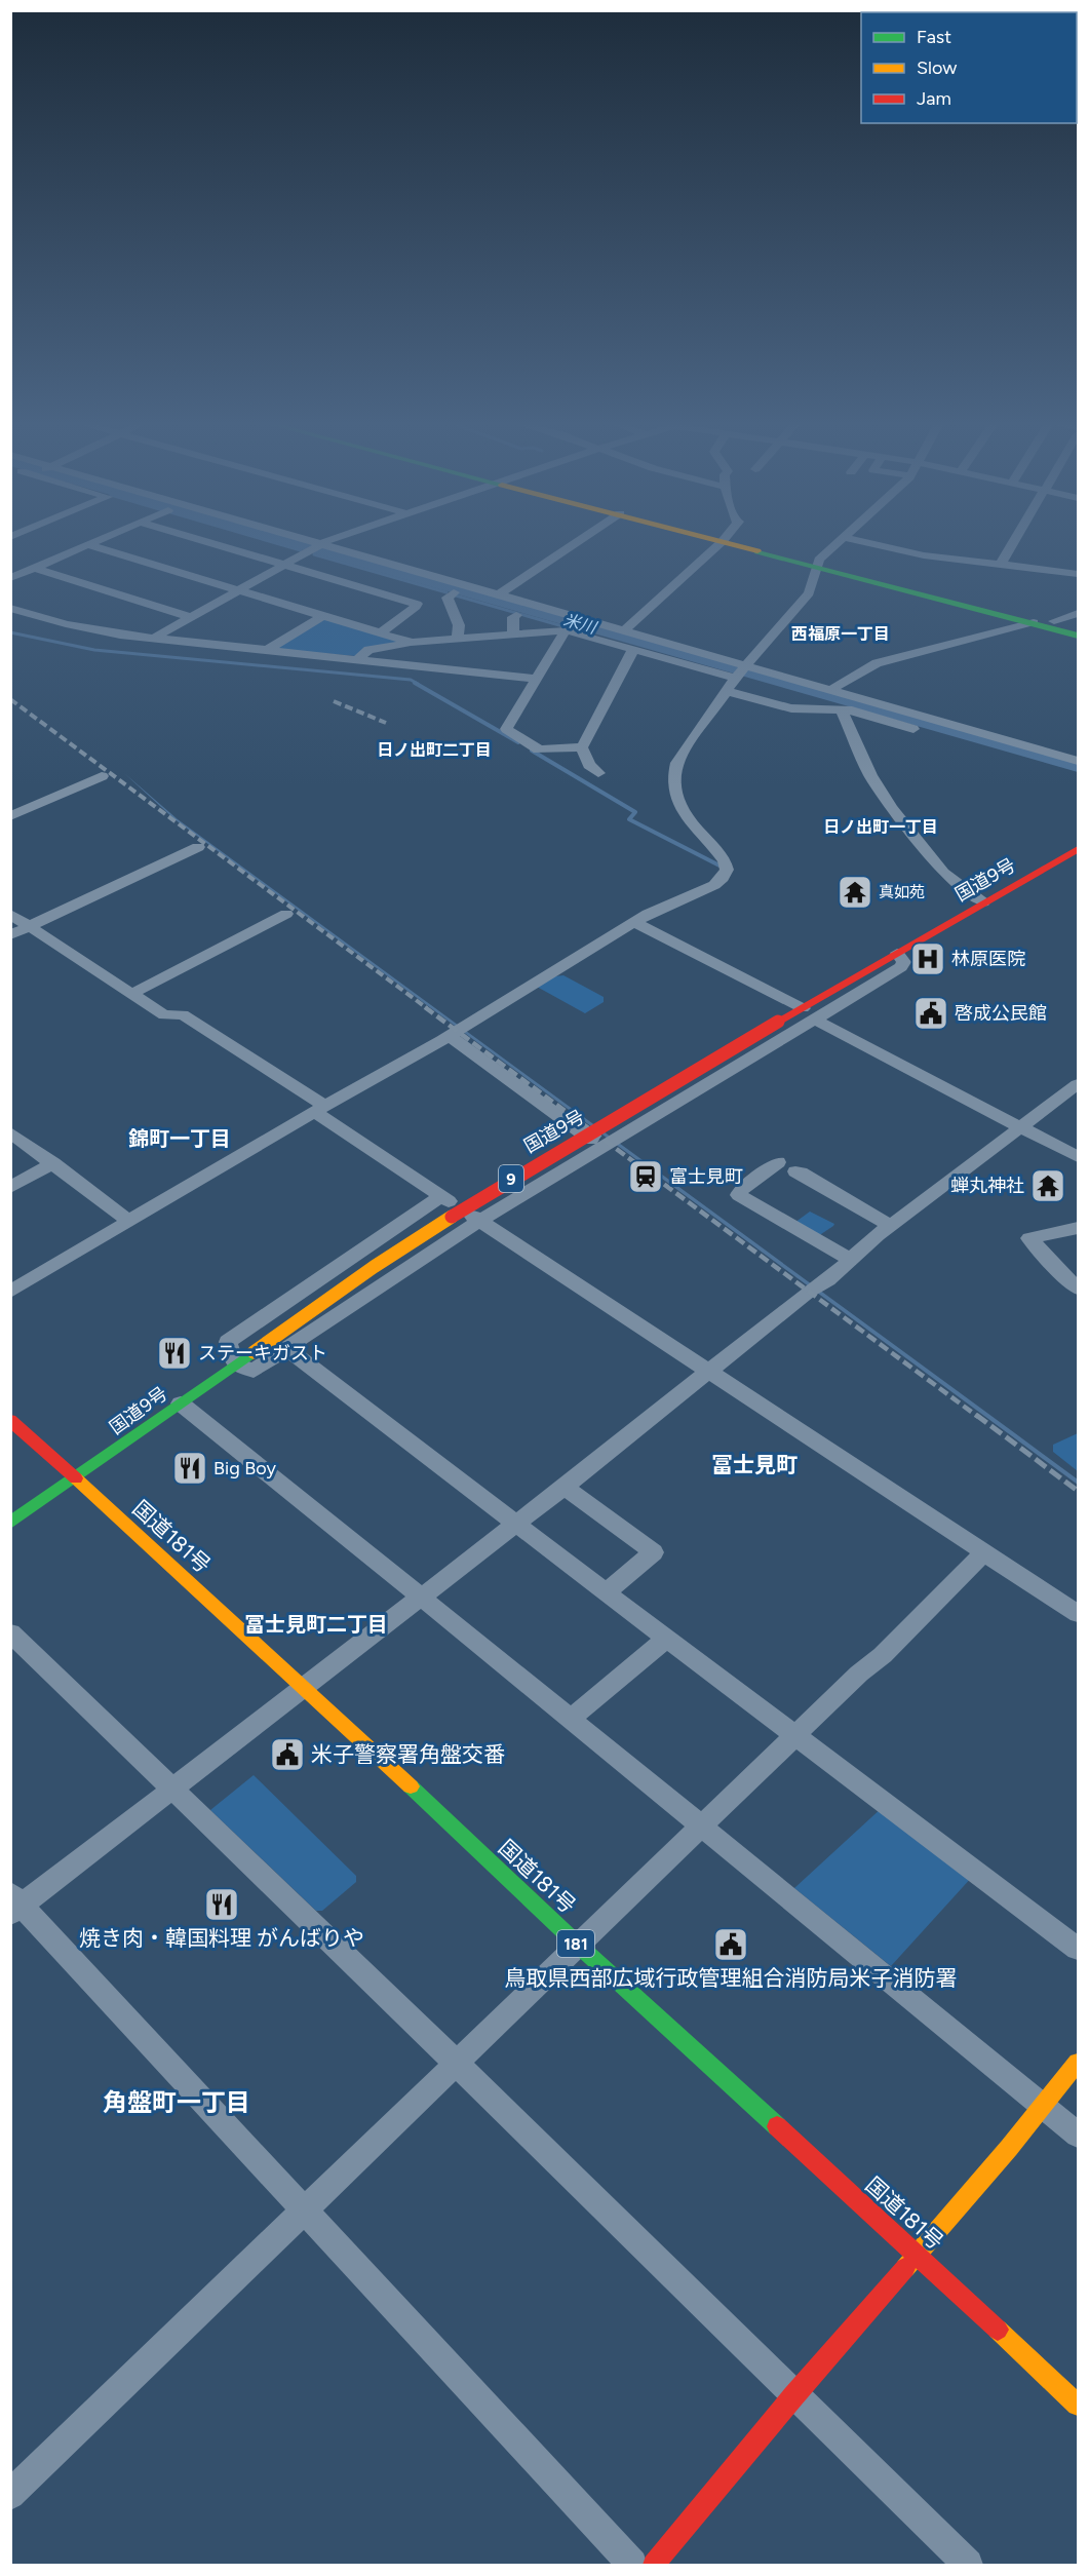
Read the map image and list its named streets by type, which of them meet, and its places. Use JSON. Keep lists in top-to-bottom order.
{
  "streets": {
    "main road": [
      "国道9号",
      "9",
      "国道181号",
      "181"
    ]
  },
  "crossings": [
    ["国道9号", "国道181号"]
  ],
  "districts": [
    "西福原一丁目",
    "日ノ出町二丁目",
    "日ノ出町一丁目",
    "錦町一丁目",
    "冨士見町",
    "冨士見町二丁目",
    "角盤町一丁目"
  ],
  "water": ["米川"],
  "places": {
    "temple": ["真如苑", "蝉丸神社"],
    "hospital": ["林原医院"],
    "public building": ["啓成公民館", "米子警察署角盤交番", "鳥取県西部広域行政管理組合消防局米子消防署"],
    "station": ["富士見町"],
    "restaurant": ["ステーキガスト", "Big Boy", "焼き肉・韓国料理 がんばりや"]
  },
  "legend": ["Fast", "Slow", "Jam"]
}
